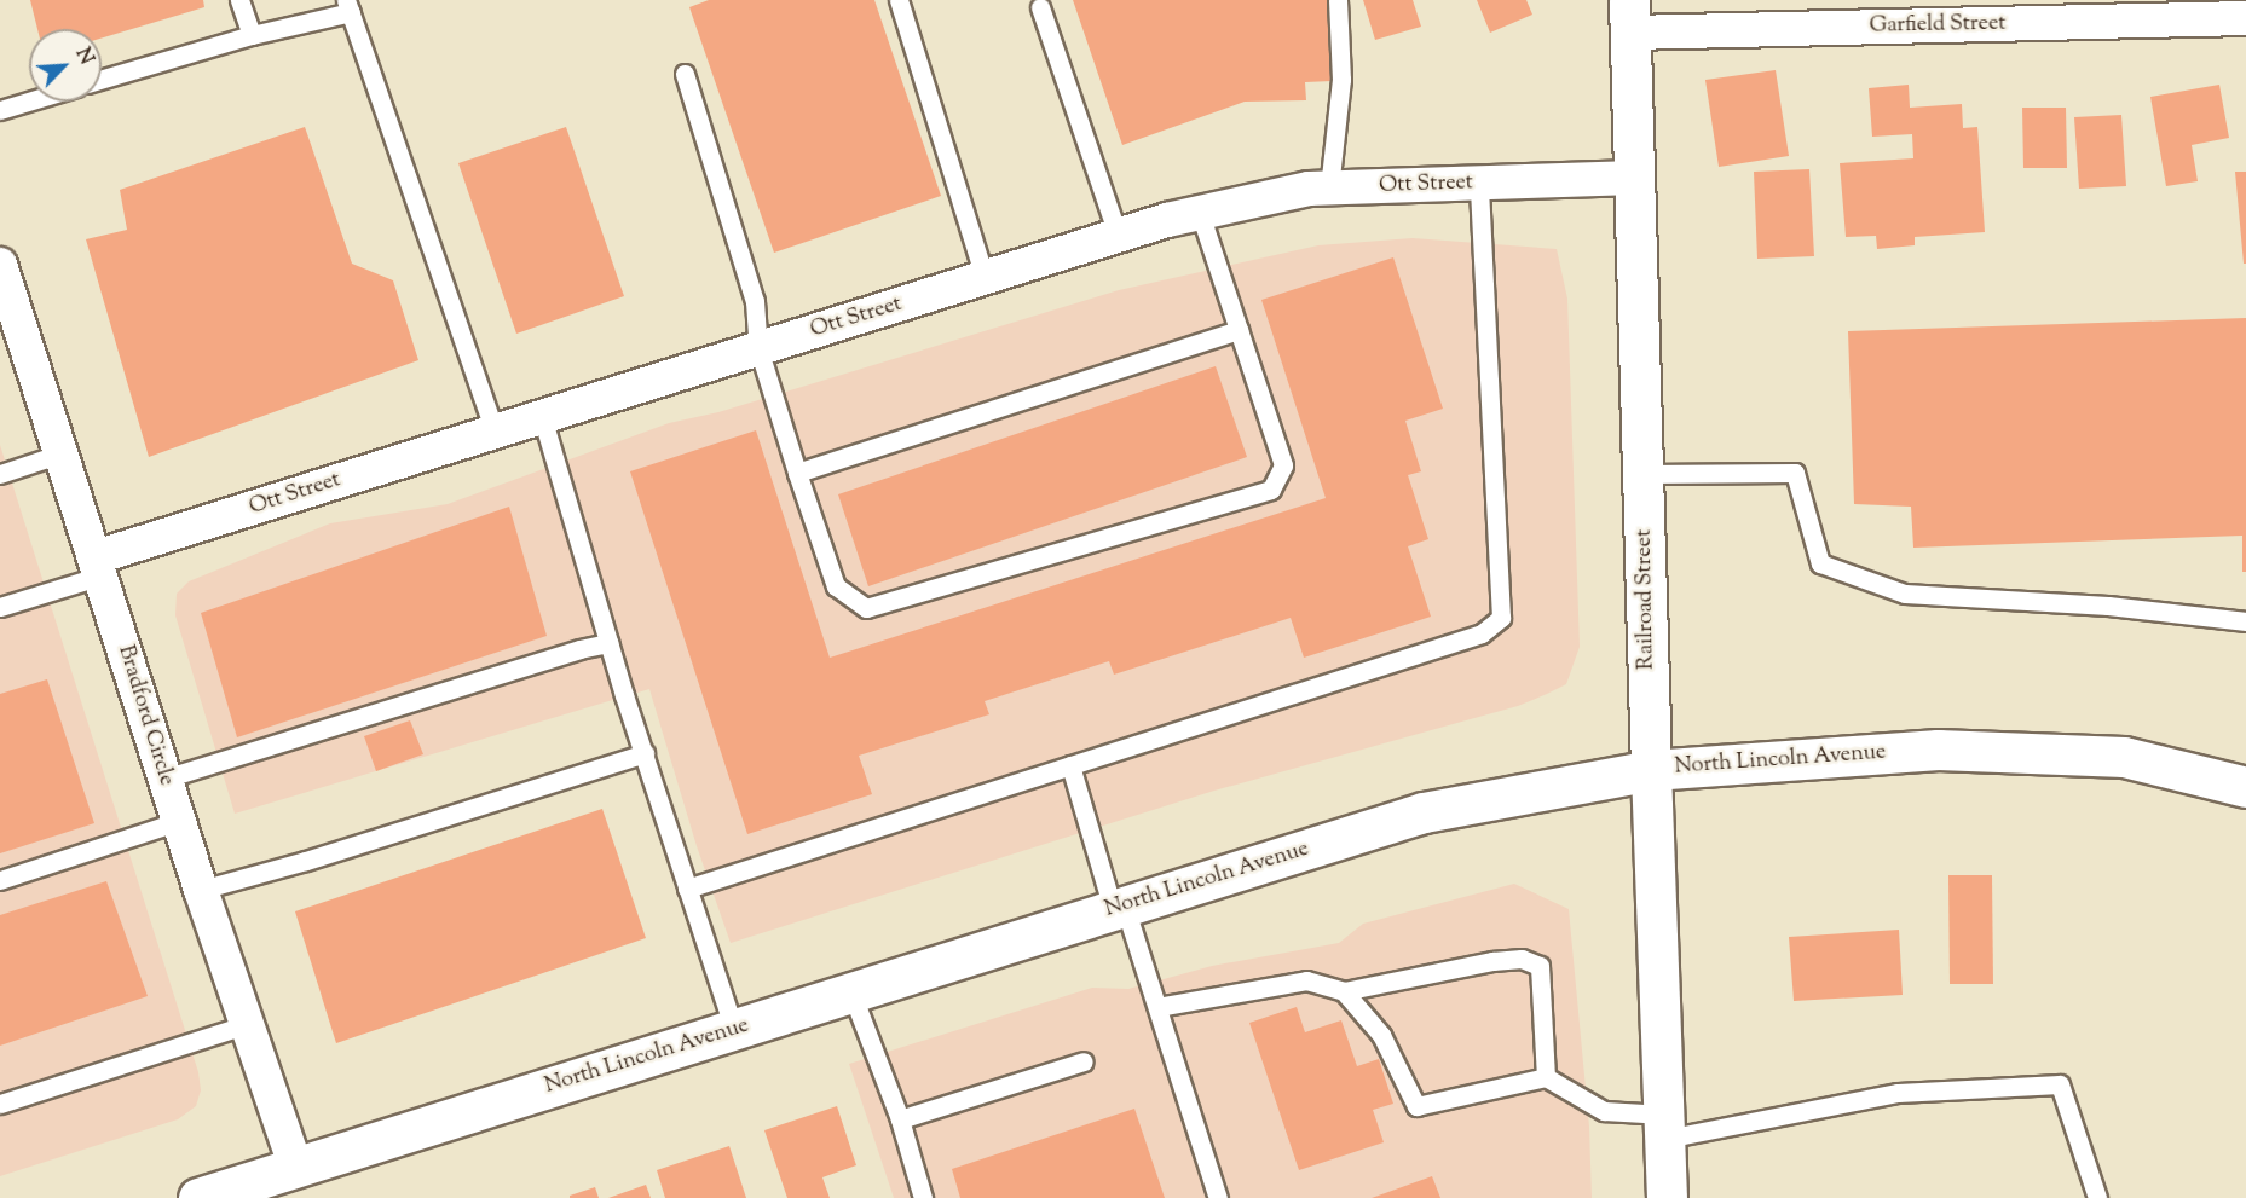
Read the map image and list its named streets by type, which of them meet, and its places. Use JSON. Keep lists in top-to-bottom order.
{
  "streets": {
    "main road": ["Railroad Street", "North Lincoln Avenue"],
    "street": ["Garfield Street", "Ott Street", "Bradford Circle"]
  },
  "crossings": [
    ["Garfield Street", "Railroad Street"],
    ["Ott Street", "Railroad Street"],
    ["Ott Street", "Bradford Circle"],
    ["Railroad Street", "North Lincoln Avenue"],
    ["Bradford Circle", "North Lincoln Avenue"]
  ],
  "north": "top right"
}
